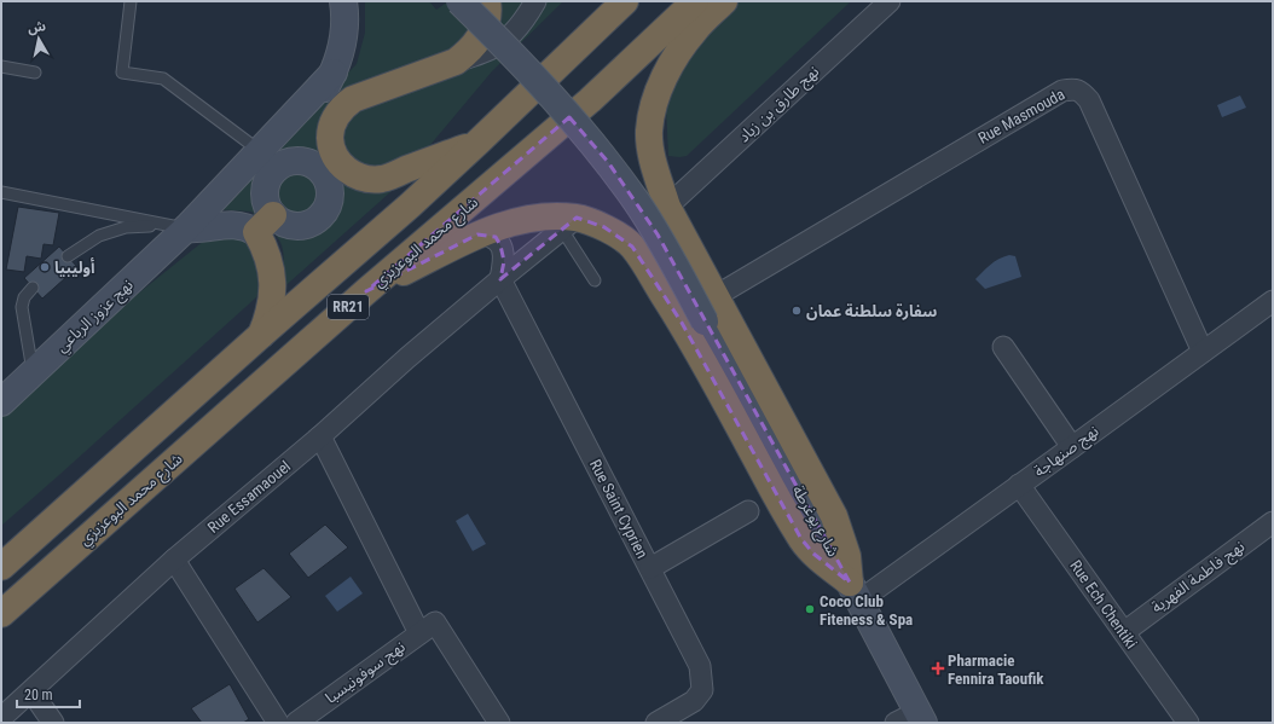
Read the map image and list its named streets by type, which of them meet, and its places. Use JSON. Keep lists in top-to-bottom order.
{
  "streets": {
    "highway": ["شارع محمد البوعزيزي", "RR21"],
    "main road": ["نهج عزوز الرباعي", "شارع يوغرطة"],
    "street": [
      "نهج طارق بن زياد",
      "Rue Masmouda",
      "نهج صنهاجة",
      "Rue Essamaouel",
      "Rue Saint Cyprien",
      "نهج فاطمة الفهرية",
      "Rue Ech Chentiki",
      "نهج سوفونيسبا"
    ]
  },
  "crossings": [
    ["Rue Masmouda", "نهج صنهاجة"],
    ["نهج صنهاجة", "شارع يوغرطة"],
    ["نهج صنهاجة", "Rue Ech Chentiki"],
    ["Rue Essamaouel", "Rue Saint Cyprien"],
    ["نهج فاطمة الفهرية", "Rue Ech Chentiki"]
  ],
  "places": {
    "other": ["أوليبيا", "سفارة سلطنة عمان", "Coco Club Fiteness & Spa"],
    "health": ["Pharmacie Fennira Taoufik"]
  },
  "scale_bar": "20 m",
  "north": "top"
}
